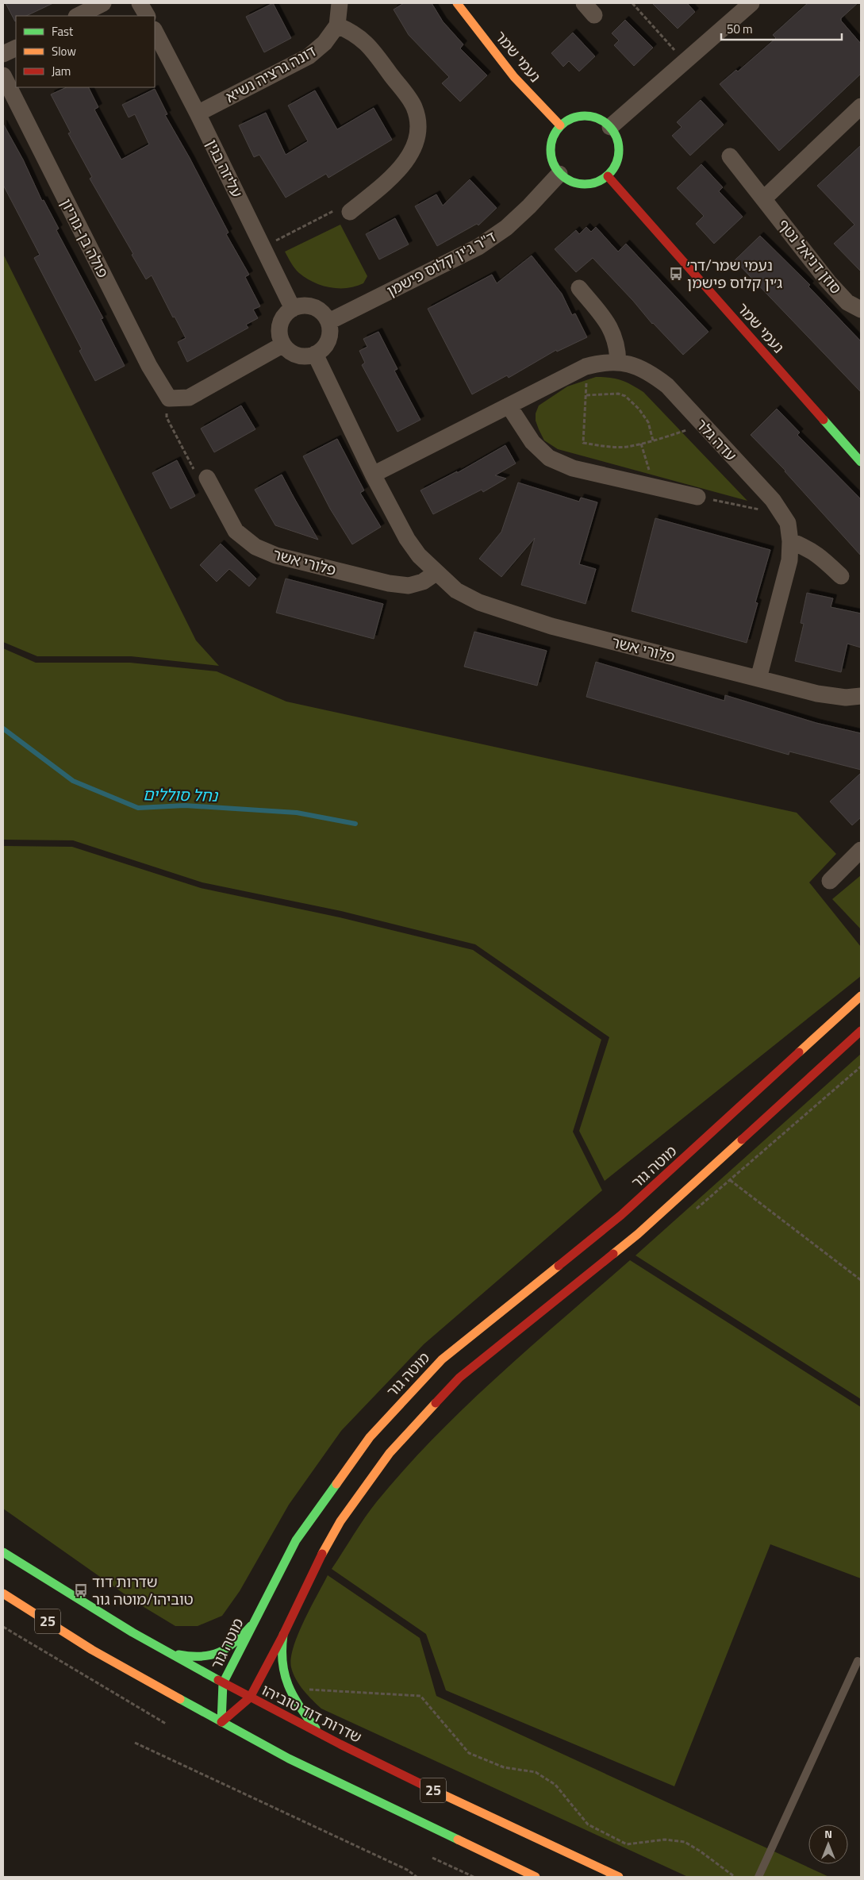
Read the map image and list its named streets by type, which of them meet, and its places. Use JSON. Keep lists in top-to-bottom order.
{
  "streets": {
    "main road": [
      "נעמי שמר",
      "מוטה גור",
      "25",
      "שדרות דוד טוביהו"
    ],
    "street": [
      "דונה גרציה נשיא",
      "עליזה בגין",
      "פולה בן-גוריון",
      "סוזן דניאל נטף",
      "ד\"ר ג'ין קלוס פישמן",
      "עדה גלר",
      "פלורי אשר"
    ]
  },
  "crossings": [
    ["נעמי שמר", "ד\"ר ג'ין קלוס פישמן"],
    ["דונה גרציה נשיא", "עליזה בגין"],
    ["עליזה בגין", "ד\"ר ג'ין קלוס פישמן"],
    ["עליזה בגין", "פלורי אשר"],
    ["ד\"ר ג'ין קלוס פישמן", "פלורי אשר"],
    ["עדה גלר", "פלורי אשר"],
    ["מוטה גור", "25"],
    ["מוטה גור", "שדרות דוד טוביהו"]
  ],
  "water": ["נחל סוללים"],
  "places": {
    "bus stop": ["נעמי שמר/דר׳ ג׳ין קלוס פישמן", "שדרות דוד טוביהו/מוטה גור"]
  },
  "legend": ["Fast", "Slow", "Jam"],
  "scale_bar": "50 m",
  "north": "top"
}
